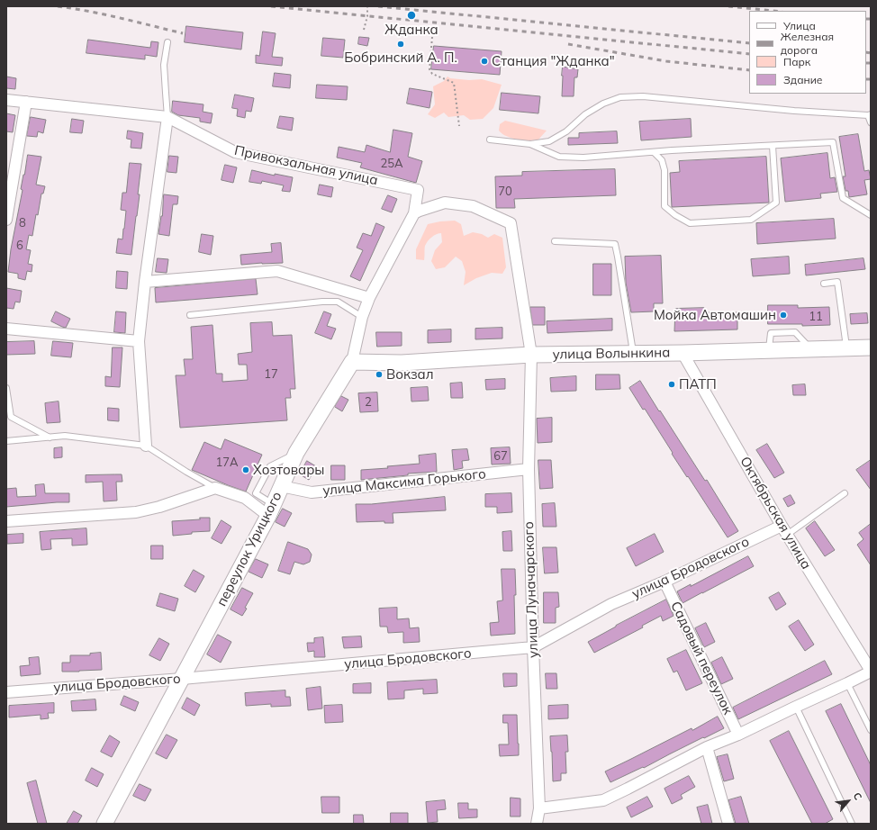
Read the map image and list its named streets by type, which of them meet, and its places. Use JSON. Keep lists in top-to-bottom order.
{
  "streets": {
    "street": [
      "Привокзальная улица",
      "улица Волынкина",
      "улица Максима Горького",
      "Октябрьская улица",
      "переулок Урицкого",
      "улица Бродовского",
      "улица Луначарского",
      "Садовый переулок"
    ]
  },
  "crossings": [
    ["Привокзальная улица", "переулок Урицкого"],
    ["Привокзальная улица", "улица Луначарского"],
    ["улица Волынкина", "Октябрьская улица"],
    ["улица Волынкина", "переулок Урицкого"],
    ["улица Волынкина", "улица Луначарского"],
    ["улица Максима Горького", "переулок Урицкого"],
    ["улица Максима Горького", "улица Луначарского"],
    ["Октябрьская улица", "улица Бродовского"],
    ["переулок Урицкого", "улица Бродовского"],
    ["переулок Урицкого", "улица Луначарского"],
    ["улица Бродовского", "улица Луначарского"],
    ["улица Бродовского", "Садовый переулок"]
  ],
  "places": [
    "Жданка",
    "Бобринский А. П.",
    "Станция \"Жданка\"",
    "Мойка Автомашин",
    "Вокзал",
    "ПАТП",
    "Хозтовары"
  ],
  "house_numbers": [
    "25А",
    "70",
    "8",
    "6",
    "11",
    "17",
    "2",
    "67",
    "17А"
  ],
  "legend": [
    "Улица",
    "Железная дорога",
    "Парк",
    "Здание"
  ],
  "north": "top right"
}
